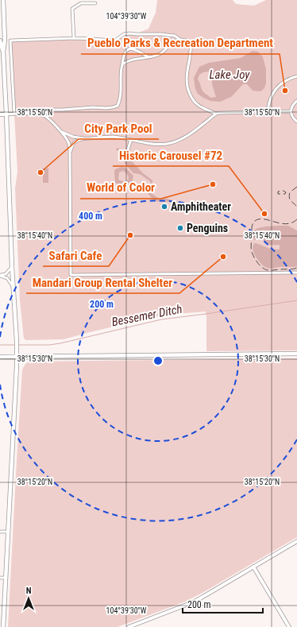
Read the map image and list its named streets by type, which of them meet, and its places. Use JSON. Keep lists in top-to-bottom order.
{
  "water": ["Lake Joy", "Bessemer Ditch"],
  "places": [
    "Pueblo Parks & Recreation Department",
    "City Park Pool",
    "World of Color",
    "Amphitheater",
    "Historic Carousel #72",
    "Penguins",
    "Safari Cafe",
    "Mandari Group Rental Shelter"
  ],
  "scale_bar": "200 m",
  "north": "top",
  "coordinates": [
    "104°39'30\"W",
    "38°15'50\"N",
    "38°15'40\"N",
    "38°15'30\"N",
    "38°15'20\"N"
  ],
  "rings": ["400 m", "200 m"]
}
